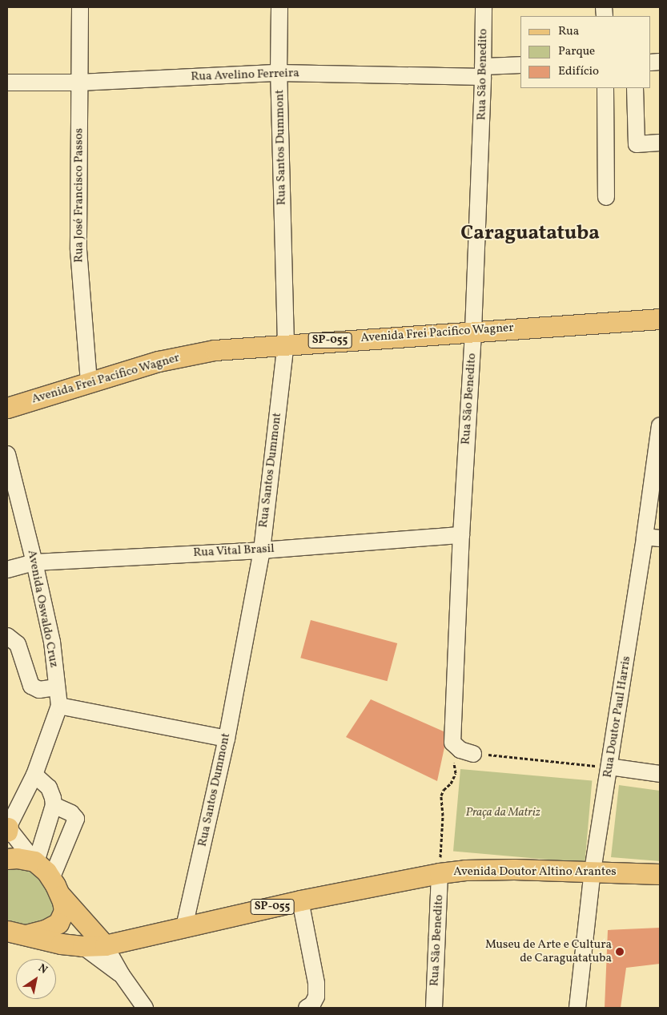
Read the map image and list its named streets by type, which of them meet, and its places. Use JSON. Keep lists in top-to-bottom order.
{
  "streets": {
    "main road": ["Avenida Frei Pacifico Wagner", "SP-055", "Avenida Doutor Altino Arantes"],
    "street": [
      "Rua São Benedito",
      "Rua Avelino Ferreira",
      "Rua Santos Dummont",
      "Rua José Francisco Passos",
      "Rua Vital Brasil",
      "Avenida Oswaldo Cruz",
      "Rua Doutor Paul Harris"
    ]
  },
  "crossings": [
    ["Rua São Benedito", "Rua Avelino Ferreira"],
    ["Rua São Benedito", "Avenida Frei Pacifico Wagner"],
    ["Rua São Benedito", "Rua Vital Brasil"],
    ["Rua São Benedito", "Avenida Doutor Altino Arantes"],
    ["Rua Avelino Ferreira", "Rua Santos Dummont"],
    ["Rua Avelino Ferreira", "Rua José Francisco Passos"],
    ["Rua Santos Dummont", "Avenida Frei Pacifico Wagner"],
    ["Rua Santos Dummont", "Rua Vital Brasil"],
    ["Rua Santos Dummont", "Avenida Doutor Altino Arantes"],
    ["Rua José Francisco Passos", "Avenida Frei Pacifico Wagner"],
    ["SP-055", "Avenida Doutor Altino Arantes"],
    ["Rua Vital Brasil", "Avenida Oswaldo Cruz"],
    ["Rua Doutor Paul Harris", "Avenida Doutor Altino Arantes"]
  ],
  "districts": ["Caraguatatuba"],
  "parks": ["Praça da Matriz"],
  "places": ["Museu de Arte e Cultura de Caraguatatuba"],
  "legend": ["Rua", "Parque", "Edifício"],
  "north": "top right"
}
